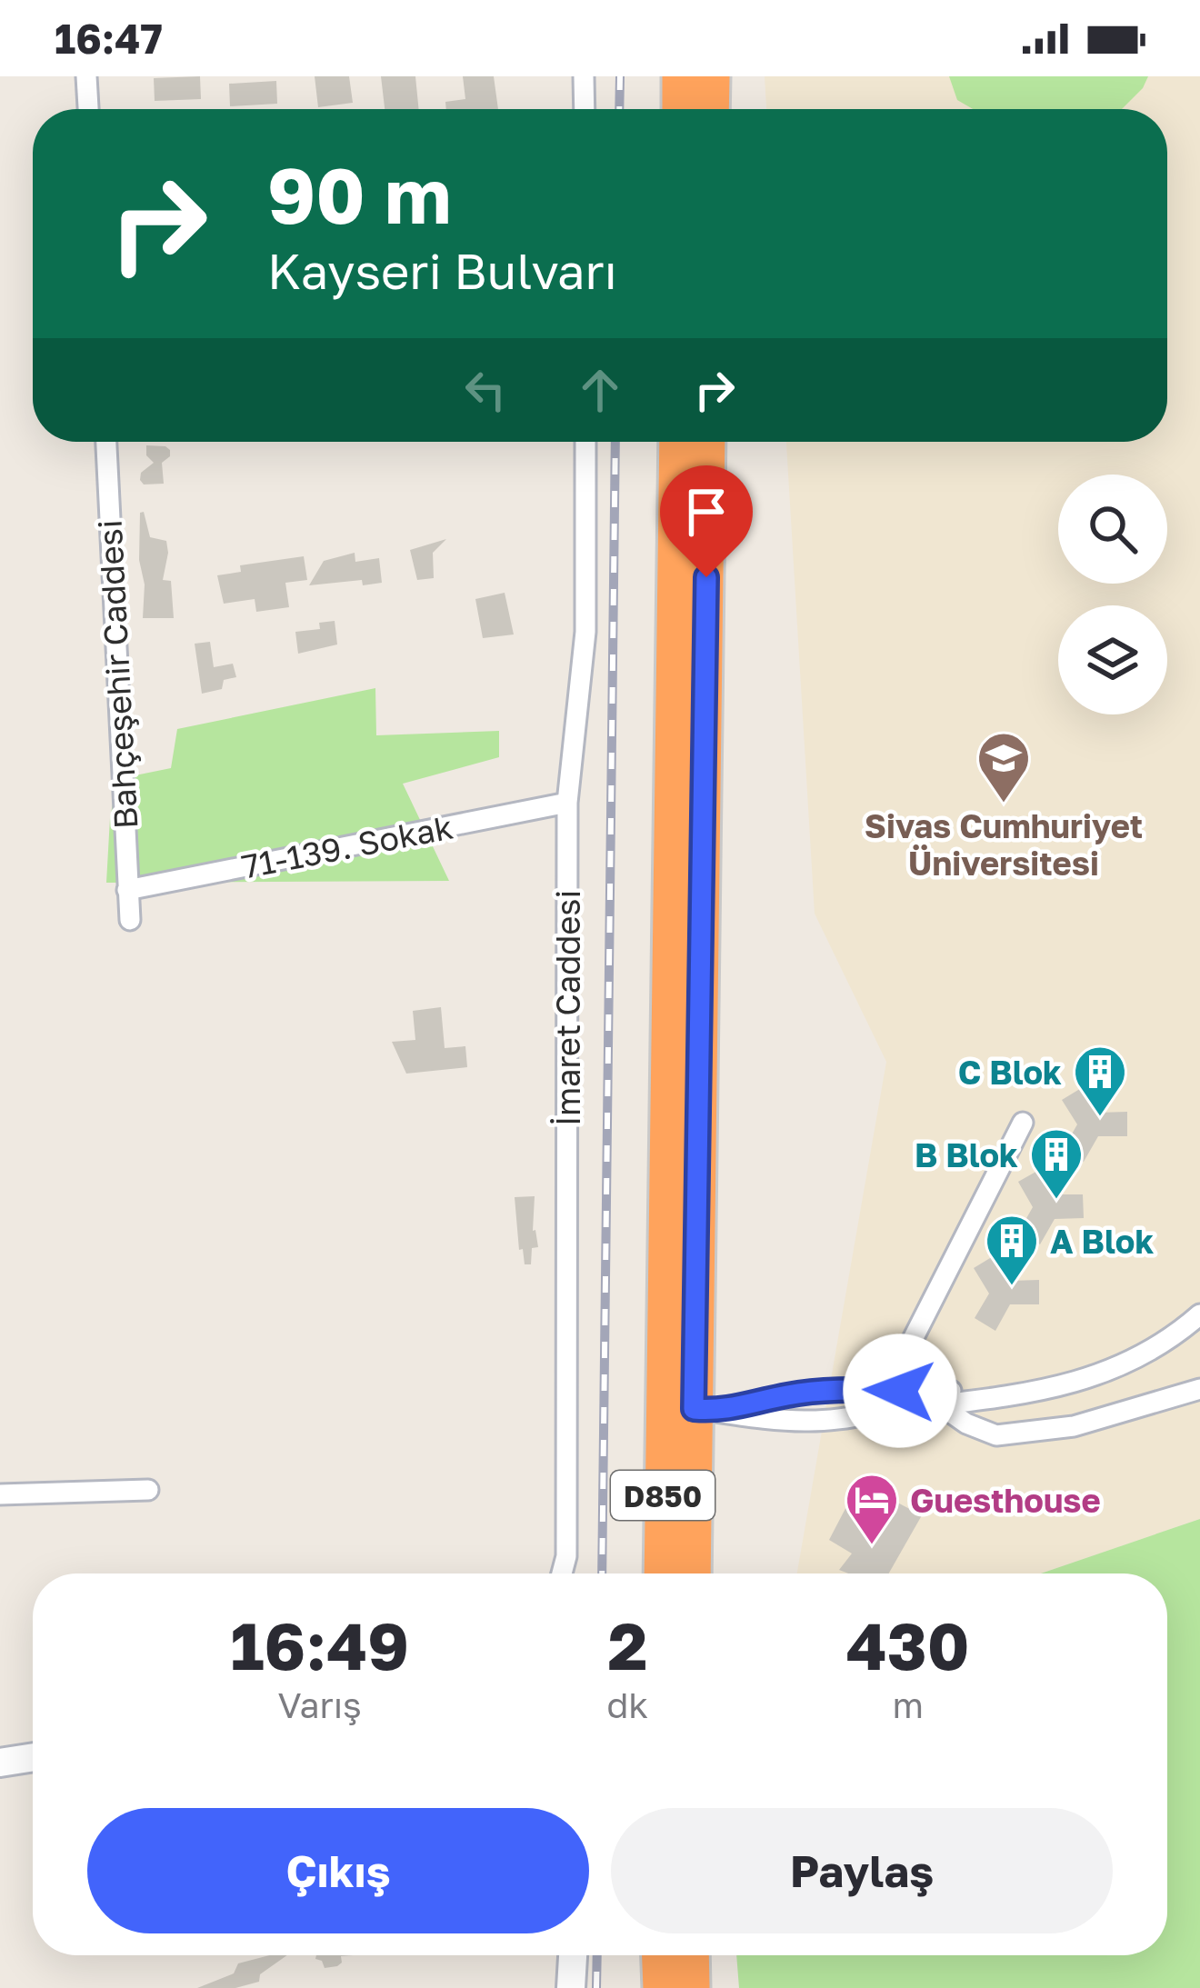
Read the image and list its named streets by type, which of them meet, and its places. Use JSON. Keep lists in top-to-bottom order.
{
  "streets": {
    "highway": ["D850"],
    "street": ["Bahçeşehir Caddesi", "71-139. Sokak", "İmaret Caddesi"]
  },
  "crossings": [
    ["Bahçeşehir Caddesi", "71-139. Sokak"],
    ["71-139. Sokak", "İmaret Caddesi"]
  ],
  "places": {
    "school or university": ["Sivas Cumhuriyet Üniversitesi"],
    "building": ["C Blok", "B Blok", "A Blok"],
    "hotel": ["Guesthouse"]
  },
  "page": {
    "status": "16:47",
    "turn": ["90 m", "Kayseri Bulvarı"],
    "eta": [
      "16:49",
      "Varış",
      "2",
      "dk",
      "430",
      "m"
    ],
    "buttons": ["Çıkış", "Paylaş"]
  }
}
